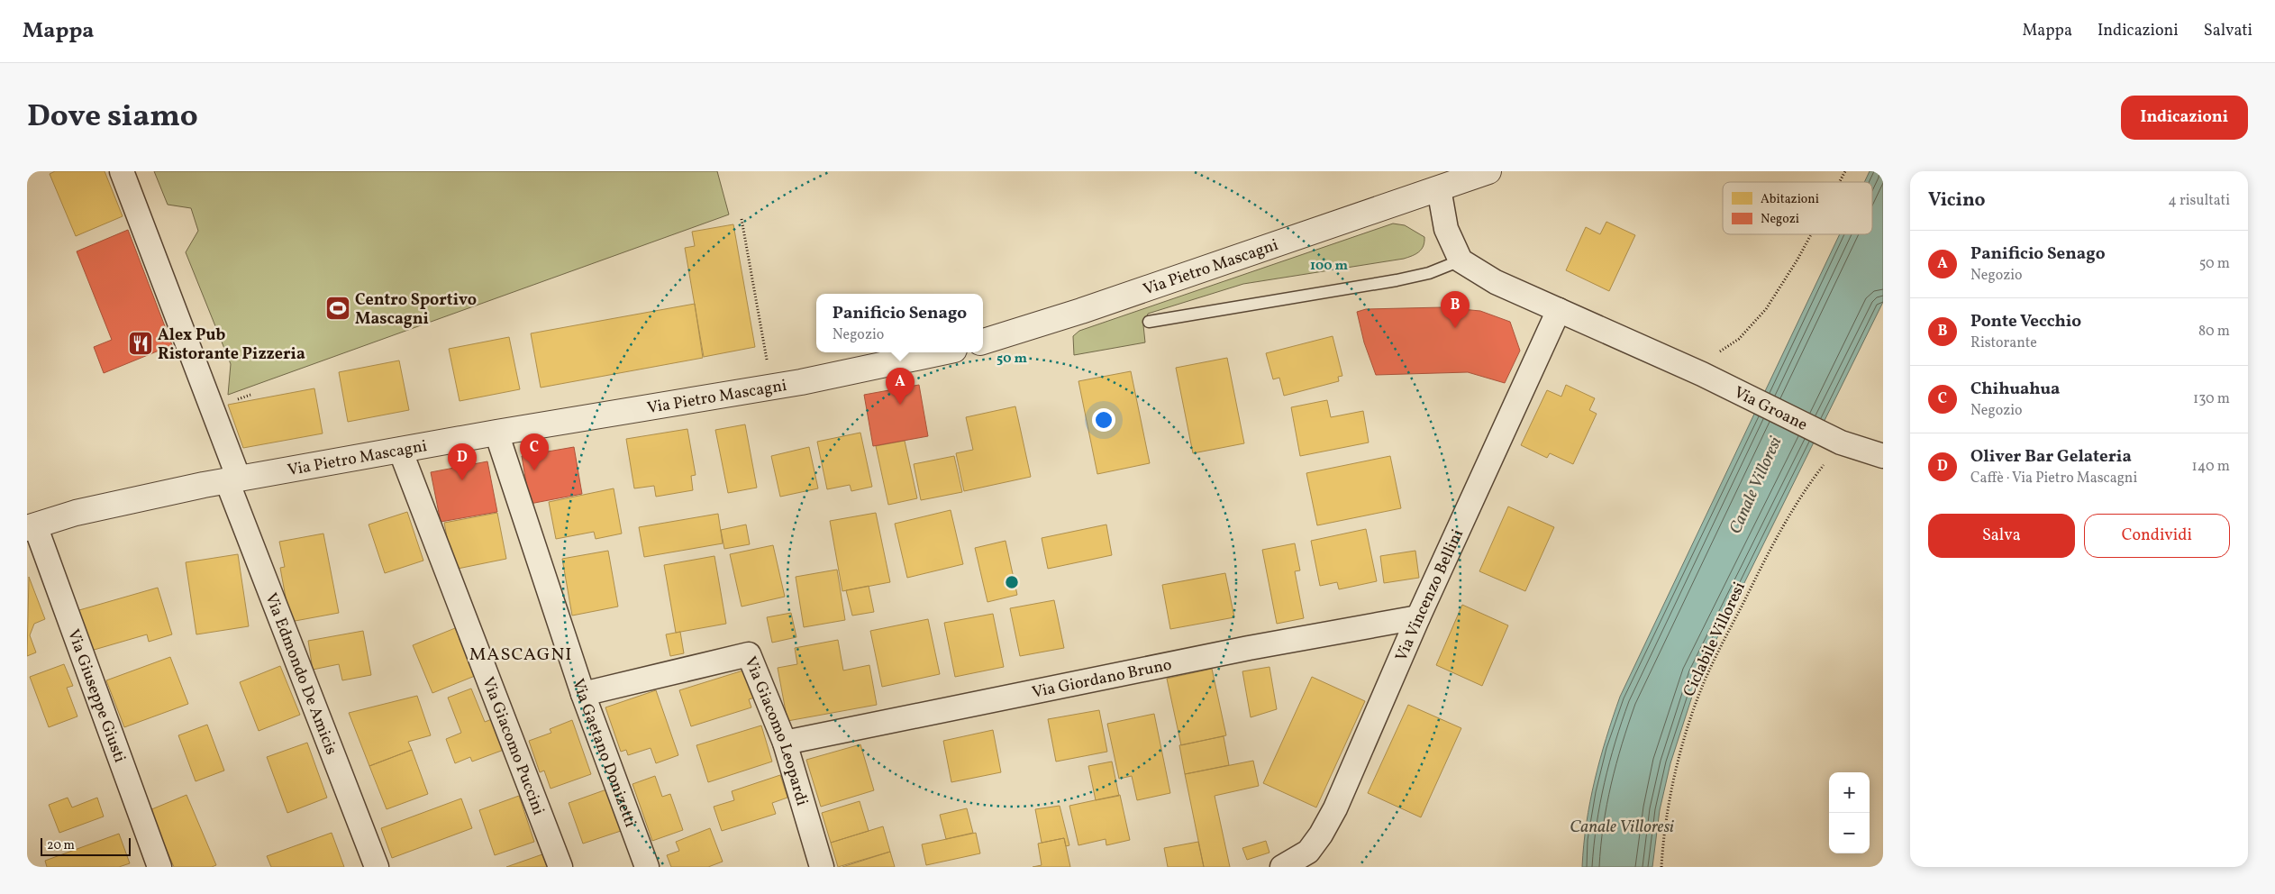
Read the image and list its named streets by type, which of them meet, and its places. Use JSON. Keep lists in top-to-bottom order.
{
  "streets": {
    "street": [
      "Via Pietro Mascagni",
      "Via Groane",
      "Via Vincenzo Bellini",
      "Via Edmondo De Amicis",
      "Via Giordano Bruno",
      "Via Giuseppe Giusti",
      "Via Giacomo Leopardi",
      "Via Giacomo Puccini",
      "Via Gaetano Donizetti"
    ],
    "path": ["Ciclabile Villoresi"]
  },
  "crossings": [
    ["Via Pietro Mascagni", "Via Edmondo De Amicis"],
    ["Via Pietro Mascagni", "Via Giuseppe Giusti"],
    ["Via Pietro Mascagni", "Via Giacomo Puccini"],
    ["Via Pietro Mascagni", "Via Gaetano Donizetti"],
    ["Via Groane", "Via Vincenzo Bellini"],
    ["Via Groane", "Ciclabile Villoresi"],
    ["Via Vincenzo Bellini", "Via Giordano Bruno"],
    ["Via Giordano Bruno", "Via Giacomo Leopardi"],
    ["Via Giacomo Leopardi", "Via Gaetano Donizetti"]
  ],
  "districts": ["MASCAGNI"],
  "water": ["Canale Villoresi"],
  "places": {
    "sports": ["Centro Sportivo Mascagni"],
    "restaurant": ["Alex Pub Ristorante Pizzeria"]
  },
  "legend": ["Abitazioni", "Negozi"],
  "scale_bar": "20 m",
  "page": {
    "header": "Mappa",
    "nav": ["Mappa", "Indicazioni", "Salvati"],
    "title": "Dove siamo",
    "buttons": [
      "Indicazioni",
      ["Salva", "Condividi"]
    ],
    "heading": ["Vicino", "4 risultati"],
    "list": [
      {
        "mark": "A",
        "name": "Panificio Senago",
        "note": "Negozio",
        "value": "50 m"
      },
      {
        "mark": "B",
        "name": "Ponte Vecchio",
        "note": "Ristorante",
        "value": "80 m"
      },
      {
        "mark": "C",
        "name": "Chihuahua",
        "note": "Negozio",
        "value": "130 m"
      },
      {
        "mark": "D",
        "name": "Oliver Bar Gelateria",
        "note": "Caffè · Via Pietro Mascagni",
        "value": "140 m"
      }
    ],
    "pins": [
      "B",
      "A",
      "C",
      "D"
    ],
    "popup": ["Panificio Senago", "Negozio"],
    "map_buttons": ["+", "−"],
    "scale": "20 m"
  },
  "rings": ["100 m", "50 m"]
}
